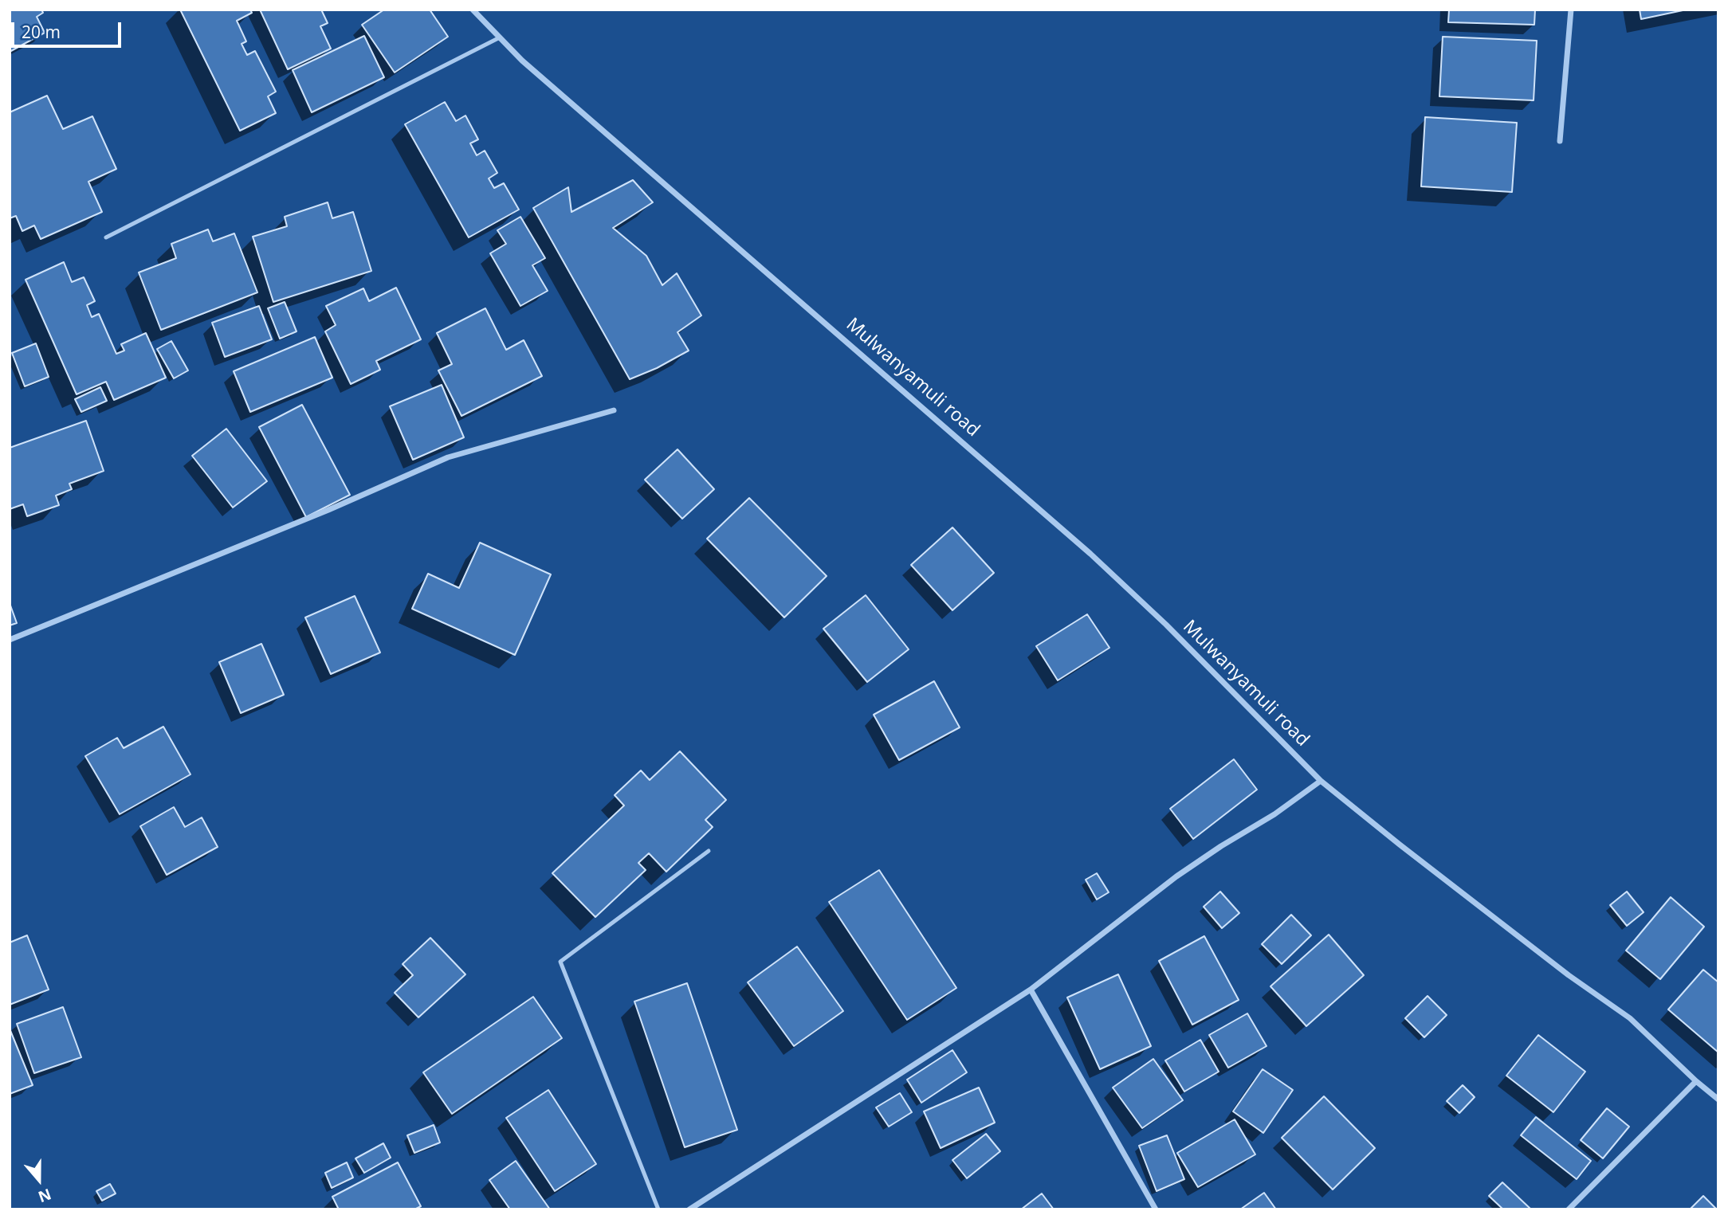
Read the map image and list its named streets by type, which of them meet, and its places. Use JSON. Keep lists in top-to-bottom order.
{
  "streets": {
    "street": ["Mulwanyamuli road"]
  },
  "scale_bar": "20 m",
  "north": "bottom"
}
